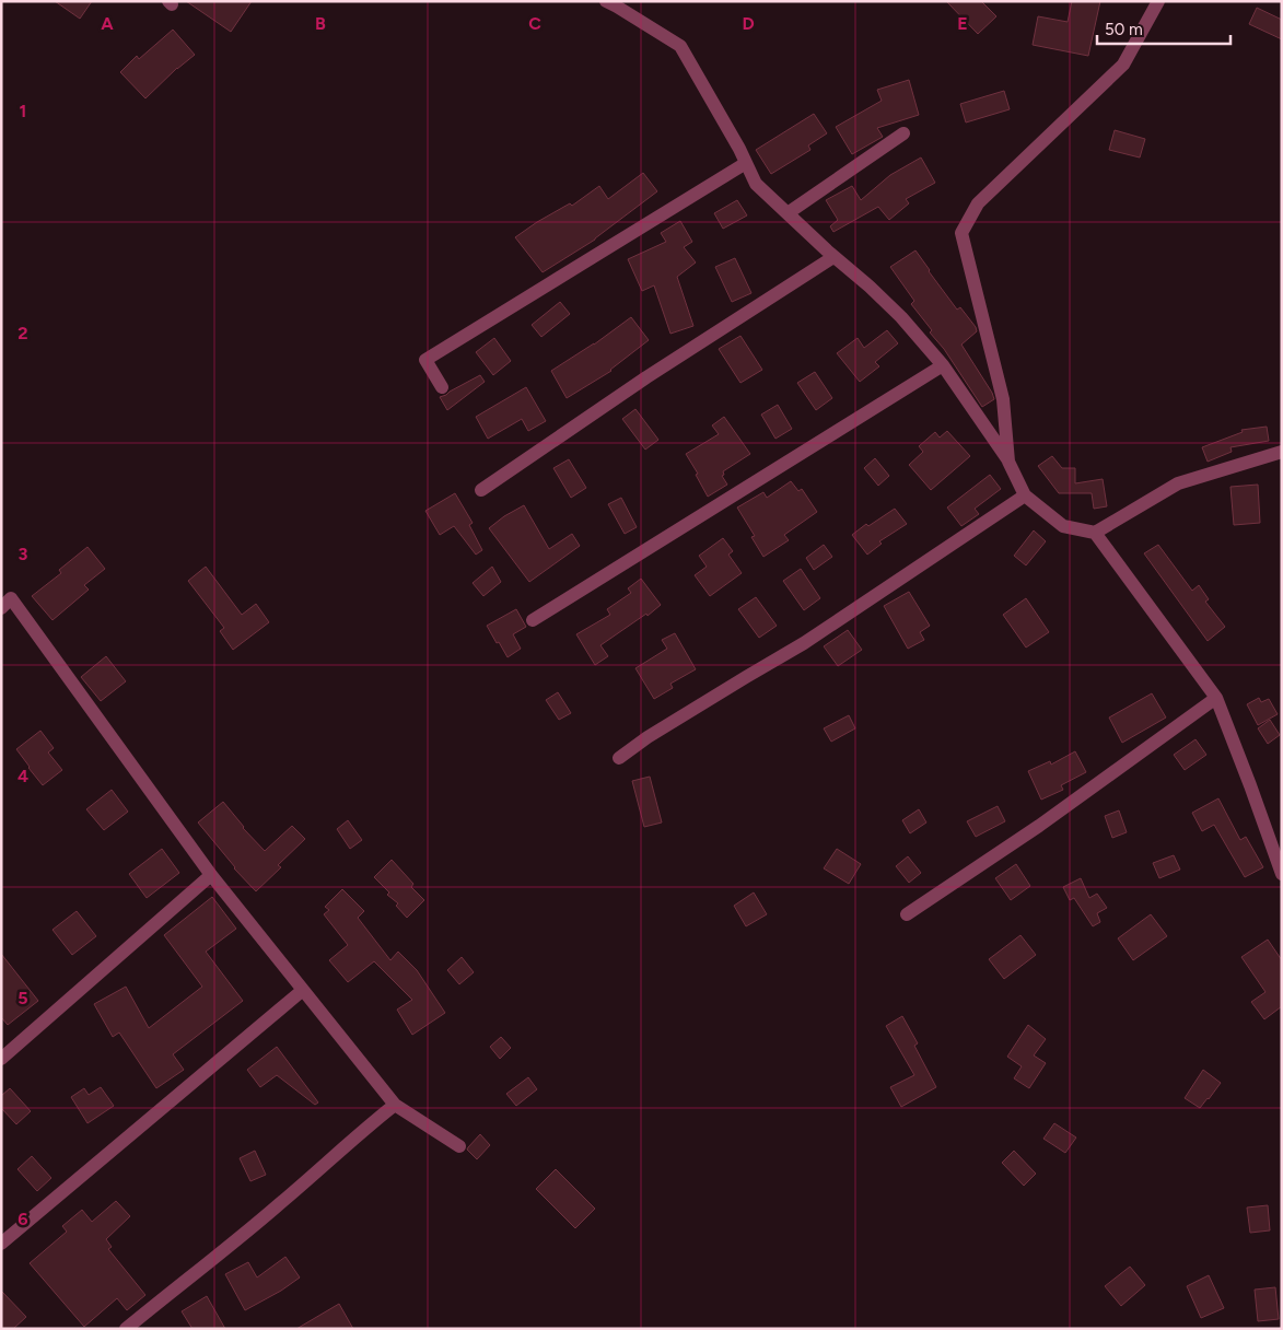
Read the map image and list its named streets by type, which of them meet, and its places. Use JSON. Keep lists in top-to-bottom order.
{
  "scale_bar": "50 m",
  "grid": {
    "columns": [
      "A",
      "B",
      "C",
      "D",
      "E"
    ],
    "rows": [
      "1",
      "2",
      "3",
      "4",
      "5",
      "6"
    ]
  }
}
